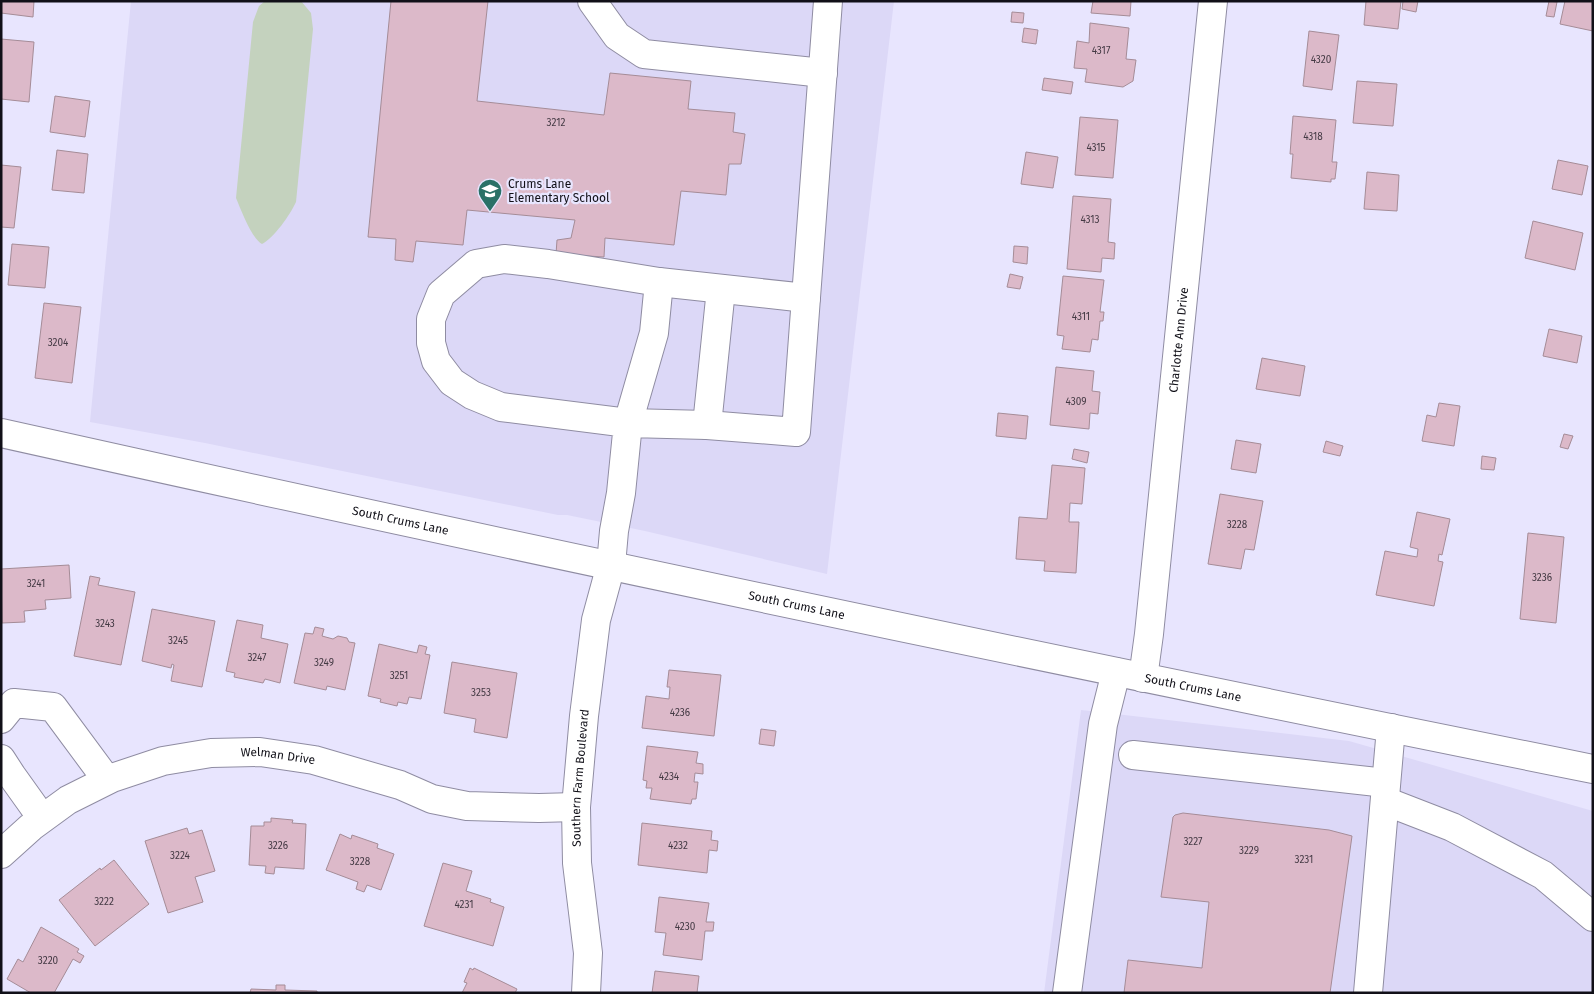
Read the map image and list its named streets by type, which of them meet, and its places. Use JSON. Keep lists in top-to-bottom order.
{
  "streets": {
    "street": [
      "Charlotte Ann Drive",
      "South Crums Lane",
      "Welman Drive",
      "Southern Farm Boulevard"
    ]
  },
  "crossings": [
    ["Charlotte Ann Drive", "South Crums Lane"],
    ["South Crums Lane", "Southern Farm Boulevard"],
    ["Welman Drive", "Southern Farm Boulevard"]
  ],
  "places": {
    "school or university": ["Crums Lane Elementary School"]
  },
  "house_numbers": [
    "4317",
    "4320",
    "3212",
    "4318",
    "4315",
    "4313",
    "4311",
    "3204",
    "4309",
    "3228",
    "3236",
    "3241",
    "3243",
    "3245",
    "3247",
    "3249",
    "3251",
    "3253",
    "4236",
    "4234",
    "3227",
    "3226",
    "4232",
    "3229",
    "3224",
    "3231",
    "3228",
    "3222",
    "4231",
    "4230",
    "3220"
  ]
}
